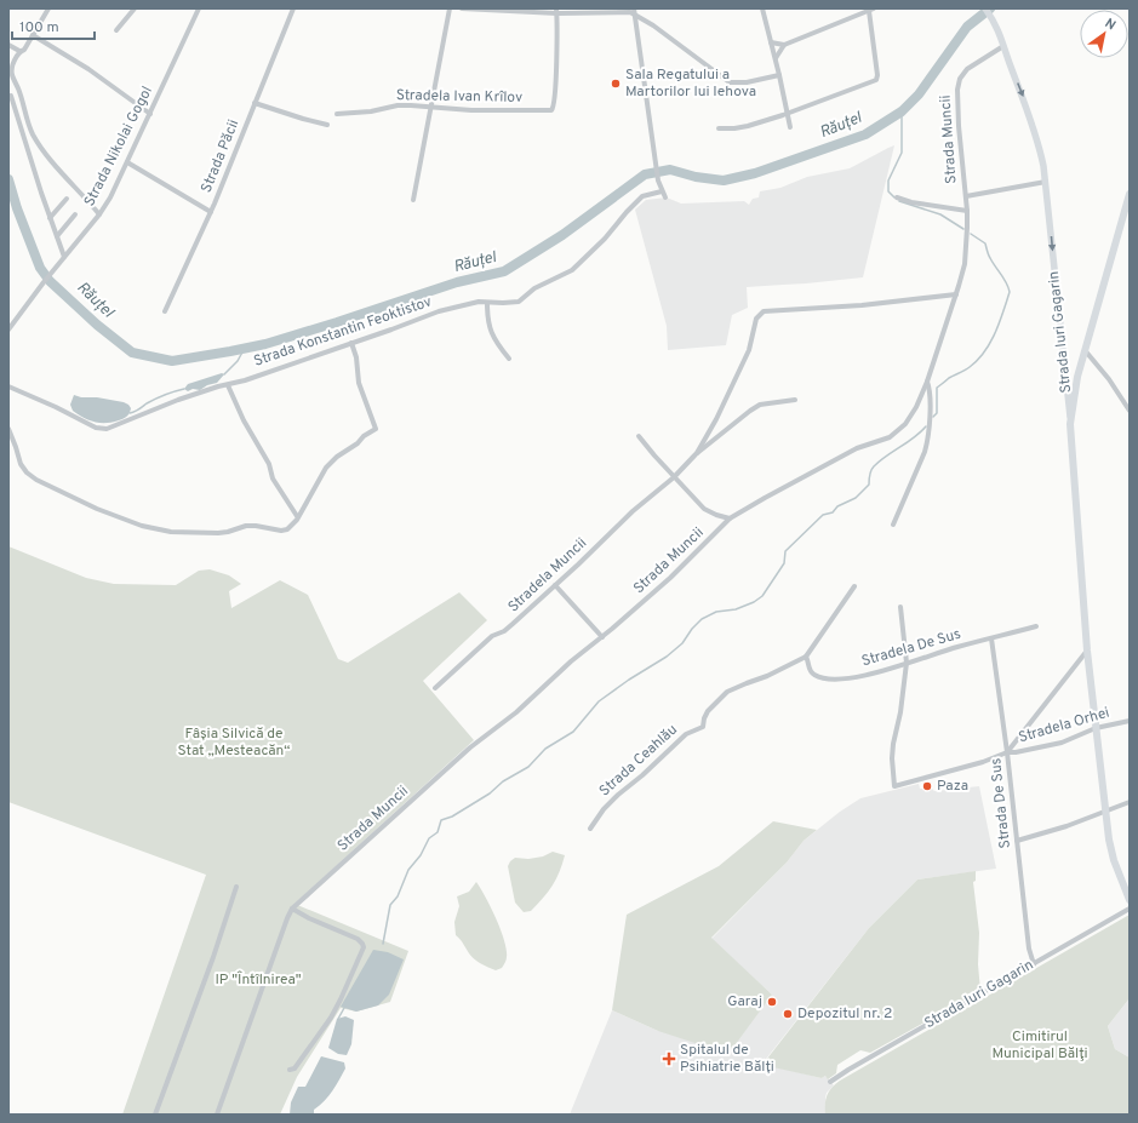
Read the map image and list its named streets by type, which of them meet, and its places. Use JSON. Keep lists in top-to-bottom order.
{
  "streets": {
    "main road": ["Strada Iuri Gagarin"],
    "street": [
      "Stradela Ivan Krîlov",
      "Strada Muncii",
      "Strada Nikolai Gogol",
      "Strada Păcii",
      "Strada Konstantin Feoktistov",
      "Stradela Muncii",
      "Stradela De Sus",
      "Stradela Orhei",
      "Strada Ceahlău",
      "Strada De Sus"
    ]
  },
  "crossings": [
    ["Strada Muncii", "Strada Iuri Gagarin"],
    ["Strada Iuri Gagarin", "Stradela Orhei"],
    ["Strada Iuri Gagarin", "Strada De Sus"],
    ["Stradela De Sus", "Stradela Orhei"],
    ["Stradela De Sus", "Strada Ceahlău"],
    ["Stradela De Sus", "Strada De Sus"],
    ["Stradela Orhei", "Strada De Sus"]
  ],
  "water": ["Răuțel"],
  "parks": ["Fâșia Silvică de Stat „Mesteacăn“", "IP \"Întîlnirea\"", "Cimitirul Municipal Bălţi"],
  "places": {
    "other": [
      "Sala Regatului a Martorilor lui Iehova",
      "Paza",
      "Garaj",
      "Depozitul nr. 2"
    ],
    "health": ["Spitalul de Psihiatrie Bălți"]
  },
  "scale_bar": "100 m",
  "north": "top right"
}
